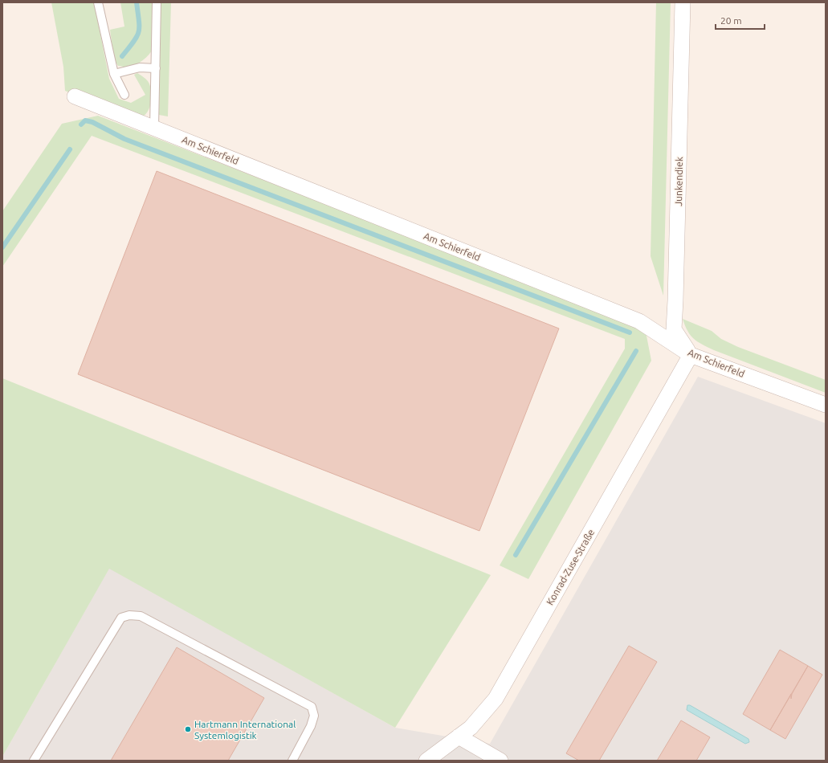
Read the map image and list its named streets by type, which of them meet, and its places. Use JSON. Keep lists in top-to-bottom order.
{
  "streets": {
    "street": ["Am Schierfeld", "Junkendiek", "Konrad-Zuse-Straße"]
  },
  "crossings": [
    ["Am Schierfeld", "Junkendiek"],
    ["Am Schierfeld", "Konrad-Zuse-Straße"],
    ["Junkendiek", "Konrad-Zuse-Straße"]
  ],
  "places": ["Hartmann International Systemlogistik"],
  "scale_bar": "20 m"
}
